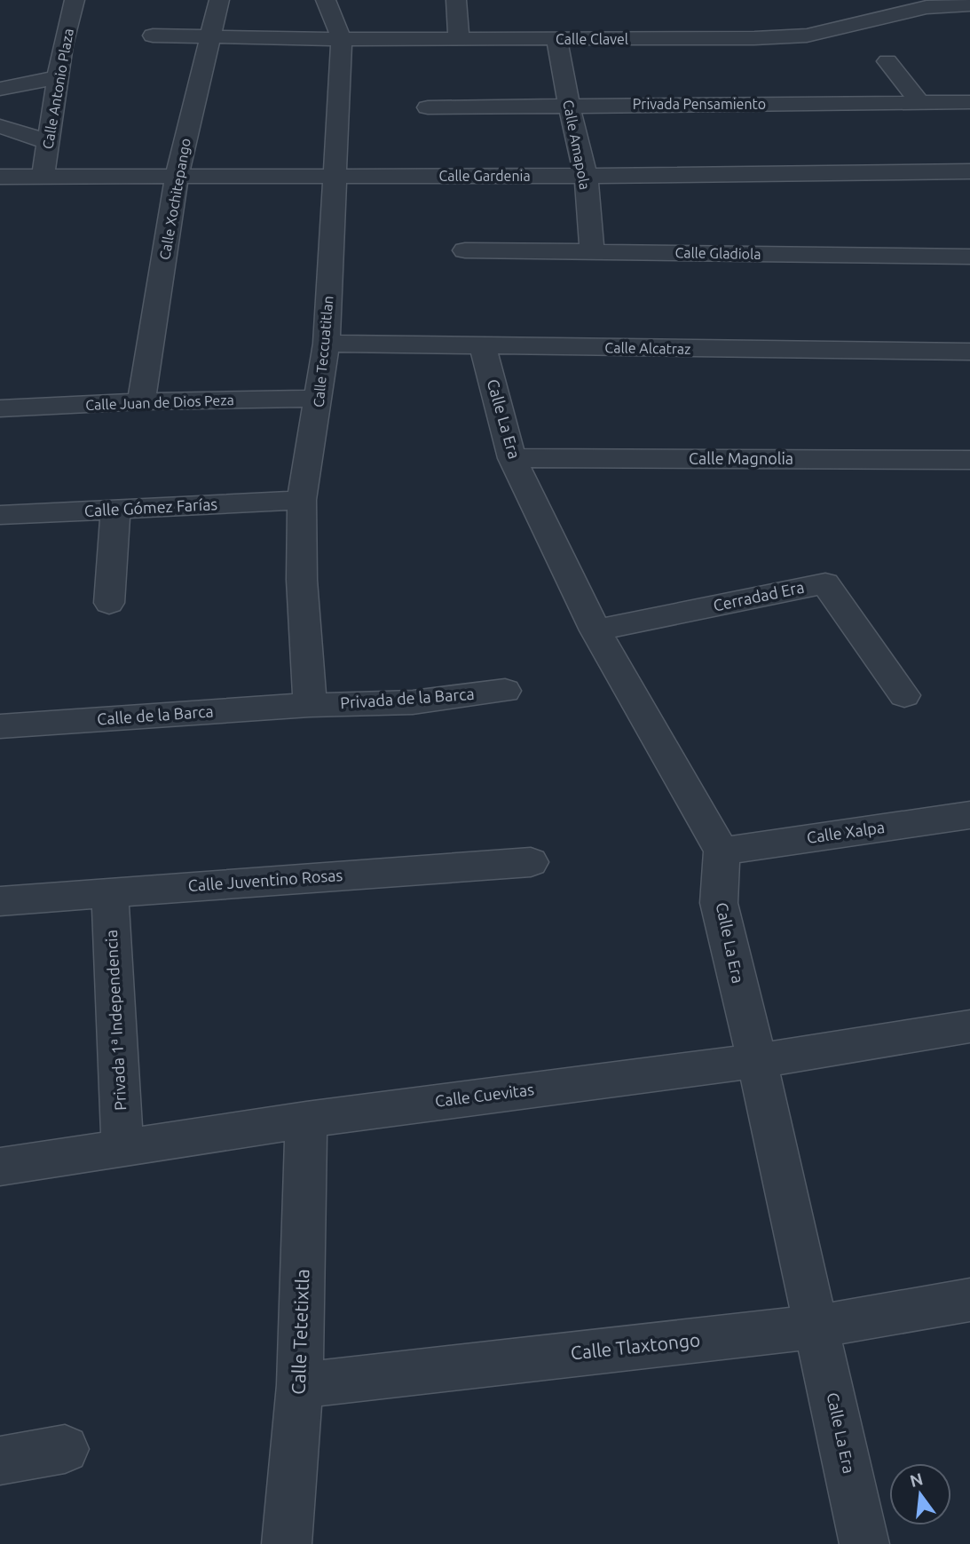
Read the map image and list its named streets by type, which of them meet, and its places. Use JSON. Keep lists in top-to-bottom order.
{
  "streets": {
    "street": [
      "Calle Clavel",
      "Calle Antonio Plaza",
      "Privada Pensamiento",
      "Calle Amapola",
      "Calle Gardenia",
      "Calle Xochitepango",
      "Calle Gladiola",
      "Calle Alcatraz",
      "Calle Teccuatitlan",
      "Calle Juan de Dios Peza",
      "Calle La Era",
      "Calle Magnolia",
      "Calle Gómez Farías",
      "Cerradad Era",
      "Privada de la Barca",
      "Calle de la Barca",
      "Calle Xalpa",
      "Calle Juventino Rosas",
      "Privada 1ª Independencia",
      "Calle Cuevitas",
      "Calle Tetetixtla",
      "Calle Tlaxtongo"
    ]
  },
  "crossings": [
    ["Calle Clavel", "Calle Amapola"],
    ["Calle Clavel", "Calle Xochitepango"],
    ["Calle Clavel", "Calle Teccuatitlan"],
    ["Calle Antonio Plaza", "Calle Gardenia"],
    ["Privada Pensamiento", "Calle Amapola"],
    ["Calle Amapola", "Calle Gardenia"],
    ["Calle Amapola", "Calle Gladiola"],
    ["Calle Gardenia", "Calle Xochitepango"],
    ["Calle Gardenia", "Calle Teccuatitlan"],
    ["Calle Xochitepango", "Calle Juan de Dios Peza"],
    ["Calle Alcatraz", "Calle Teccuatitlan"],
    ["Calle Alcatraz", "Calle La Era"],
    ["Calle Teccuatitlan", "Calle Juan de Dios Peza"],
    ["Calle Teccuatitlan", "Calle Gómez Farías"],
    ["Calle Teccuatitlan", "Privada de la Barca"],
    ["Calle Teccuatitlan", "Calle de la Barca"],
    ["Calle La Era", "Calle Magnolia"],
    ["Calle La Era", "Cerradad Era"],
    ["Calle La Era", "Calle Xalpa"],
    ["Calle La Era", "Calle Cuevitas"],
    ["Calle La Era", "Calle Tlaxtongo"],
    ["Privada de la Barca", "Calle de la Barca"],
    ["Calle Juventino Rosas", "Privada 1ª Independencia"],
    ["Privada 1ª Independencia", "Calle Cuevitas"],
    ["Calle Cuevitas", "Calle Tetetixtla"],
    ["Calle Tetetixtla", "Calle Tlaxtongo"]
  ],
  "north": "top"
}
